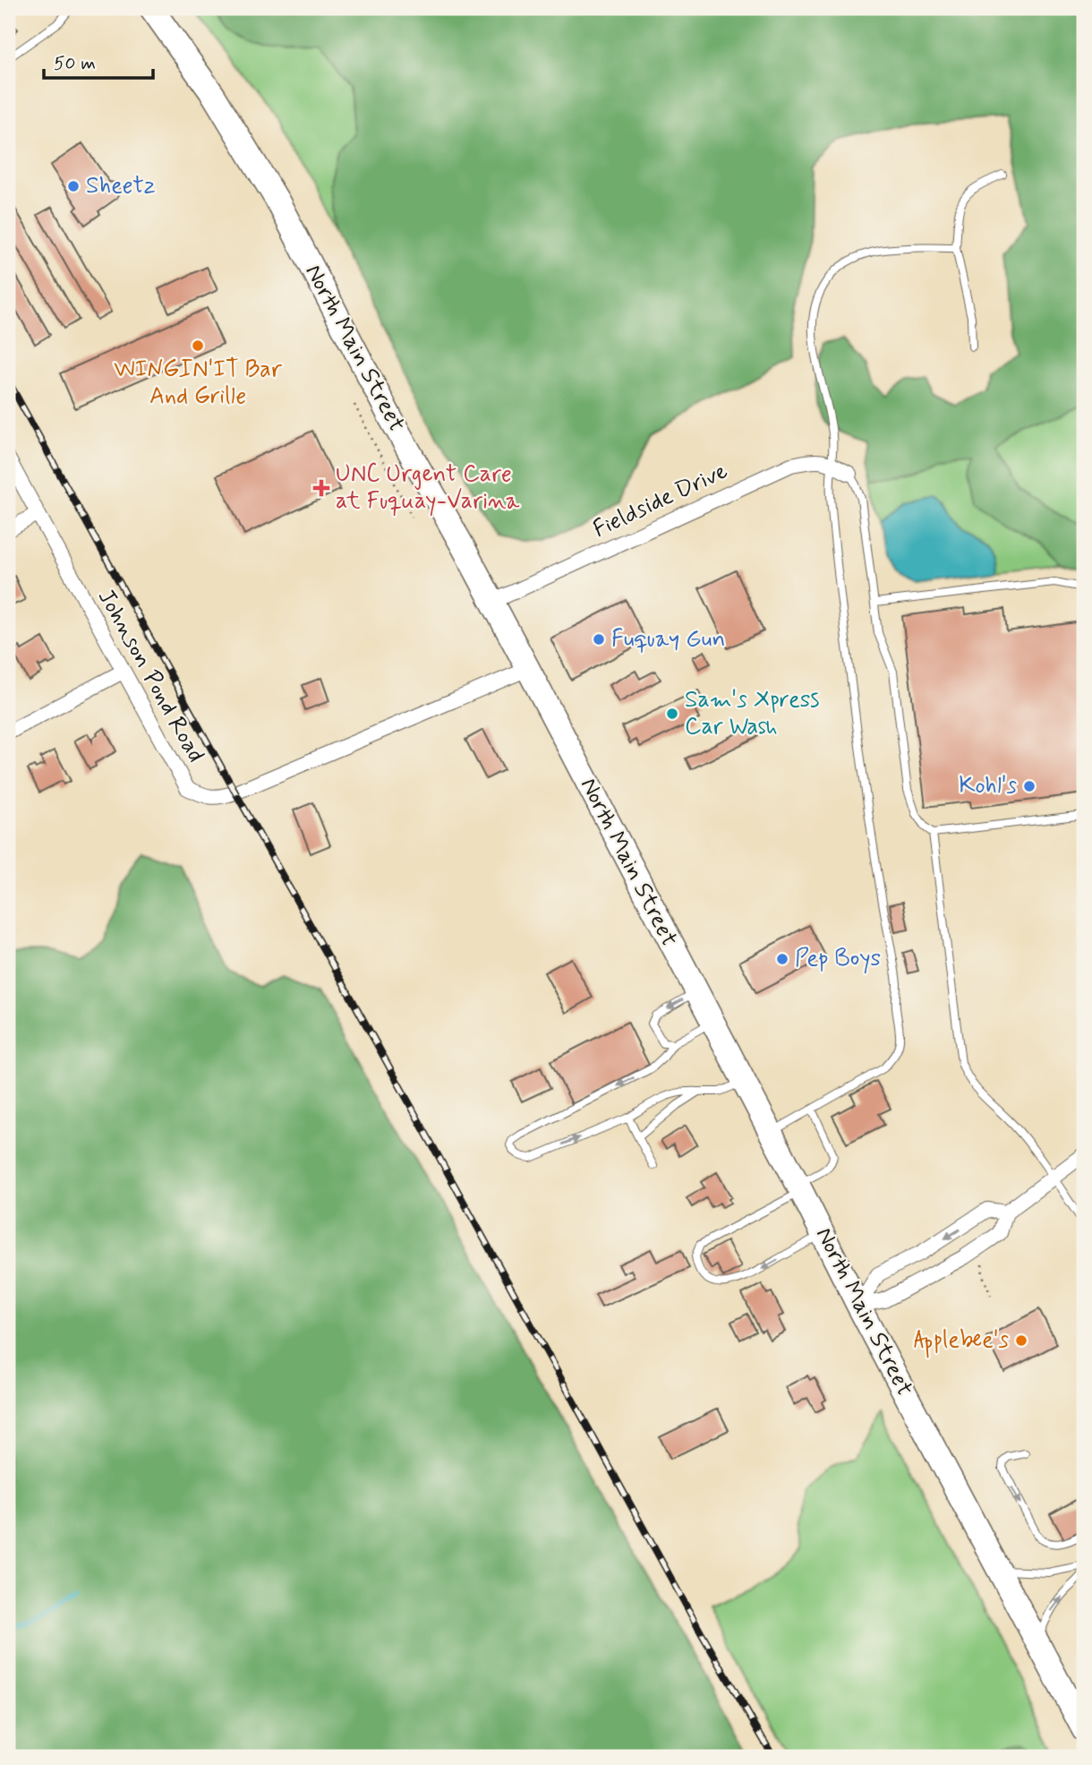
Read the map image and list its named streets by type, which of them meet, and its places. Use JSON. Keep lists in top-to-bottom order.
{
  "streets": {
    "highway": ["North Main Street"],
    "street": ["Fieldside Drive", "Johnson Pond Road"]
  },
  "crossings": [
    ["North Main Street", "Fieldside Drive"],
    ["North Main Street", "Johnson Pond Road"]
  ],
  "places": {
    "other": [
      "Sheetz",
      "WINGIN'IT Bar And Grille",
      "Fuquay Gun",
      "Sam's Xpress Car Wash",
      "Kohl's",
      "Pep Boys",
      "Applebee's"
    ],
    "health": ["UNC Urgent Care at Fuquay-Varina"]
  },
  "scale_bar": "50 m"
}
